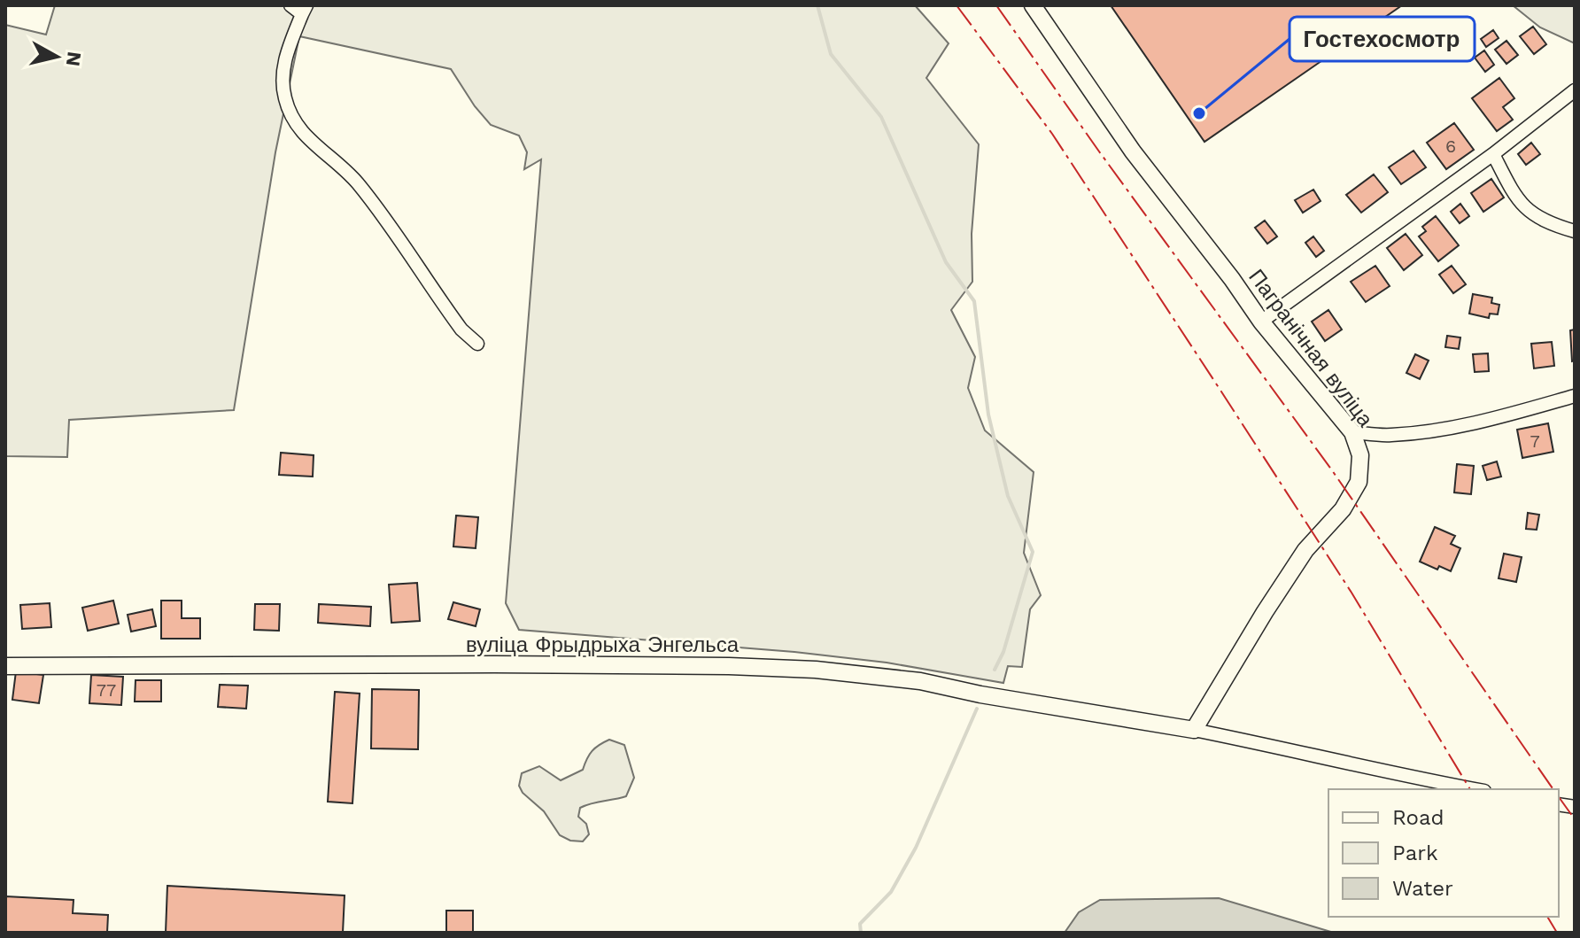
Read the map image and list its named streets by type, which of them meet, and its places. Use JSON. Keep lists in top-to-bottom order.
{
  "streets": {
    "street": ["Пагранічная вуліца", "вуліца Фрыдрыха Энгельса"]
  },
  "crossings": [
    ["Пагранічная вуліца", "вуліца Фрыдрыха Энгельса"]
  ],
  "places": ["Гостехосмотр"],
  "house_numbers": ["6", "7", "77"],
  "legend": ["Road", "Park", "Water"],
  "north": "right"
}
